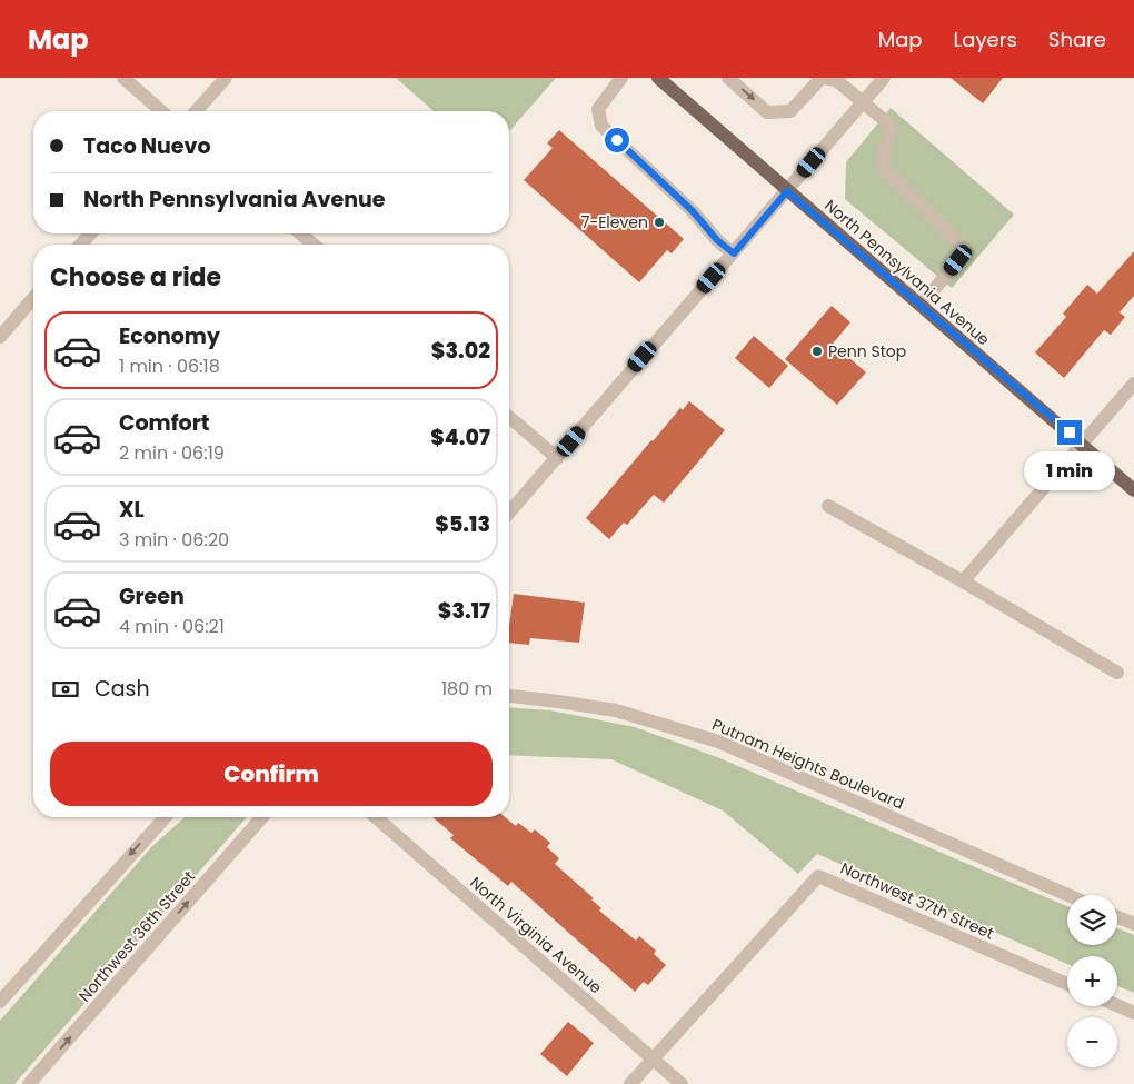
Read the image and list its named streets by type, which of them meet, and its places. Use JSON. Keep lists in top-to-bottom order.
{
  "streets": {
    "main road": ["North Pennsylvania Avenue"],
    "street": [
      "Putnam Heights Boulevard",
      "Northwest 37th Street",
      "North Virginia Avenue",
      "Northwest 36th Street"
    ]
  },
  "crossings": [
    ["Northwest 37th Street", "North Virginia Avenue"]
  ],
  "places": ["7-Eleven", "Penn Stop"],
  "page": {
    "header": "Map",
    "nav": ["Map", "Layers", "Share"],
    "banner": ["Taco Nuevo", "North Pennsylvania Avenue"],
    "heading": "Choose a ride",
    "list": [
      {
        "name": "Economy",
        "note": "1 min · 06:18",
        "value": "$3.02"
      },
      {
        "name": "Comfort",
        "note": "2 min · 06:19",
        "value": "$4.07"
      },
      {
        "name": "XL",
        "note": "3 min · 06:20",
        "value": "$5.13"
      },
      {
        "name": "Green",
        "note": "4 min · 06:21",
        "value": "$3.17"
      }
    ],
    "bubble": "1 min",
    "pay": ["Cash", "180 m"],
    "buttons": "Confirm",
    "map_buttons": ["+", "−"]
  }
}
